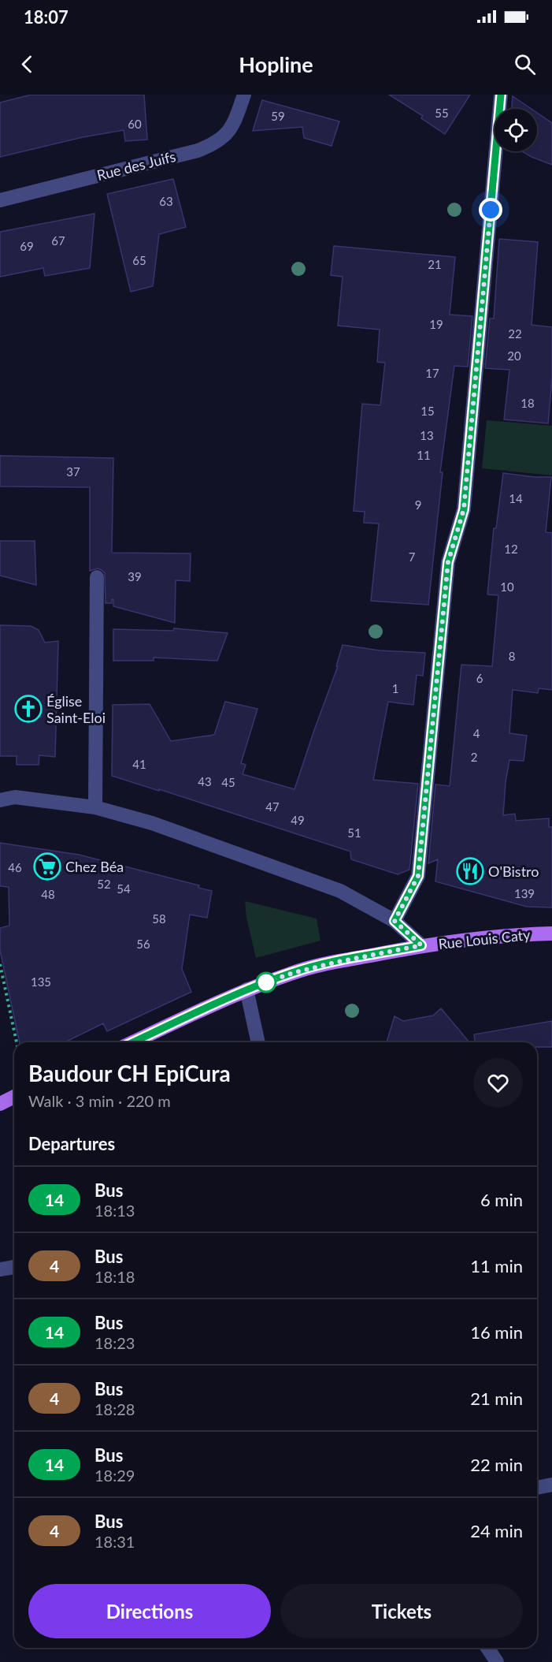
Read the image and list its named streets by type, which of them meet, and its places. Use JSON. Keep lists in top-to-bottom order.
{
  "streets": {
    "main road": ["Rue Louis Caty"],
    "street": ["Rue des Juifs"]
  },
  "places": {
    "church": ["Église Saint-Eloi"],
    "supermarket": ["Chez Béa"],
    "restaurant": ["O'Bistro"]
  },
  "lines": ["bus line 14"],
  "house_numbers": [
    "55",
    "59",
    "60",
    "63",
    "67",
    "69",
    "65",
    "21",
    "19",
    "22",
    "20",
    "17",
    "18",
    "15",
    "13",
    "11",
    "37",
    "14",
    "9",
    "12",
    "7",
    "39",
    "10",
    "8",
    "6",
    "1",
    "4",
    "2",
    "41",
    "43",
    "45",
    "47",
    "49",
    "51",
    "46",
    "52",
    "54",
    "139",
    "48",
    "58",
    "56",
    "135"
  ],
  "page": {
    "status": "18:07",
    "header": "Hopline",
    "heading": [
      ["Baudour CH EpiCura", "Walk · 3 min · 220 m"],
      "Departures"
    ],
    "list": [
      {
        "mark": "14",
        "name": "Bus",
        "note": "18:13",
        "value": "6 min"
      },
      {
        "mark": "4",
        "name": "Bus",
        "note": "18:18",
        "value": "11 min"
      },
      {
        "mark": "14",
        "name": "Bus",
        "note": "18:23",
        "value": "16 min"
      },
      {
        "mark": "4",
        "name": "Bus",
        "note": "18:28",
        "value": "21 min"
      },
      {
        "mark": "14",
        "name": "Bus",
        "note": "18:29",
        "value": "22 min"
      },
      {
        "mark": "4",
        "name": "Bus",
        "note": "18:31",
        "value": "24 min"
      }
    ],
    "buttons": ["Directions", "Tickets"]
  }
}
